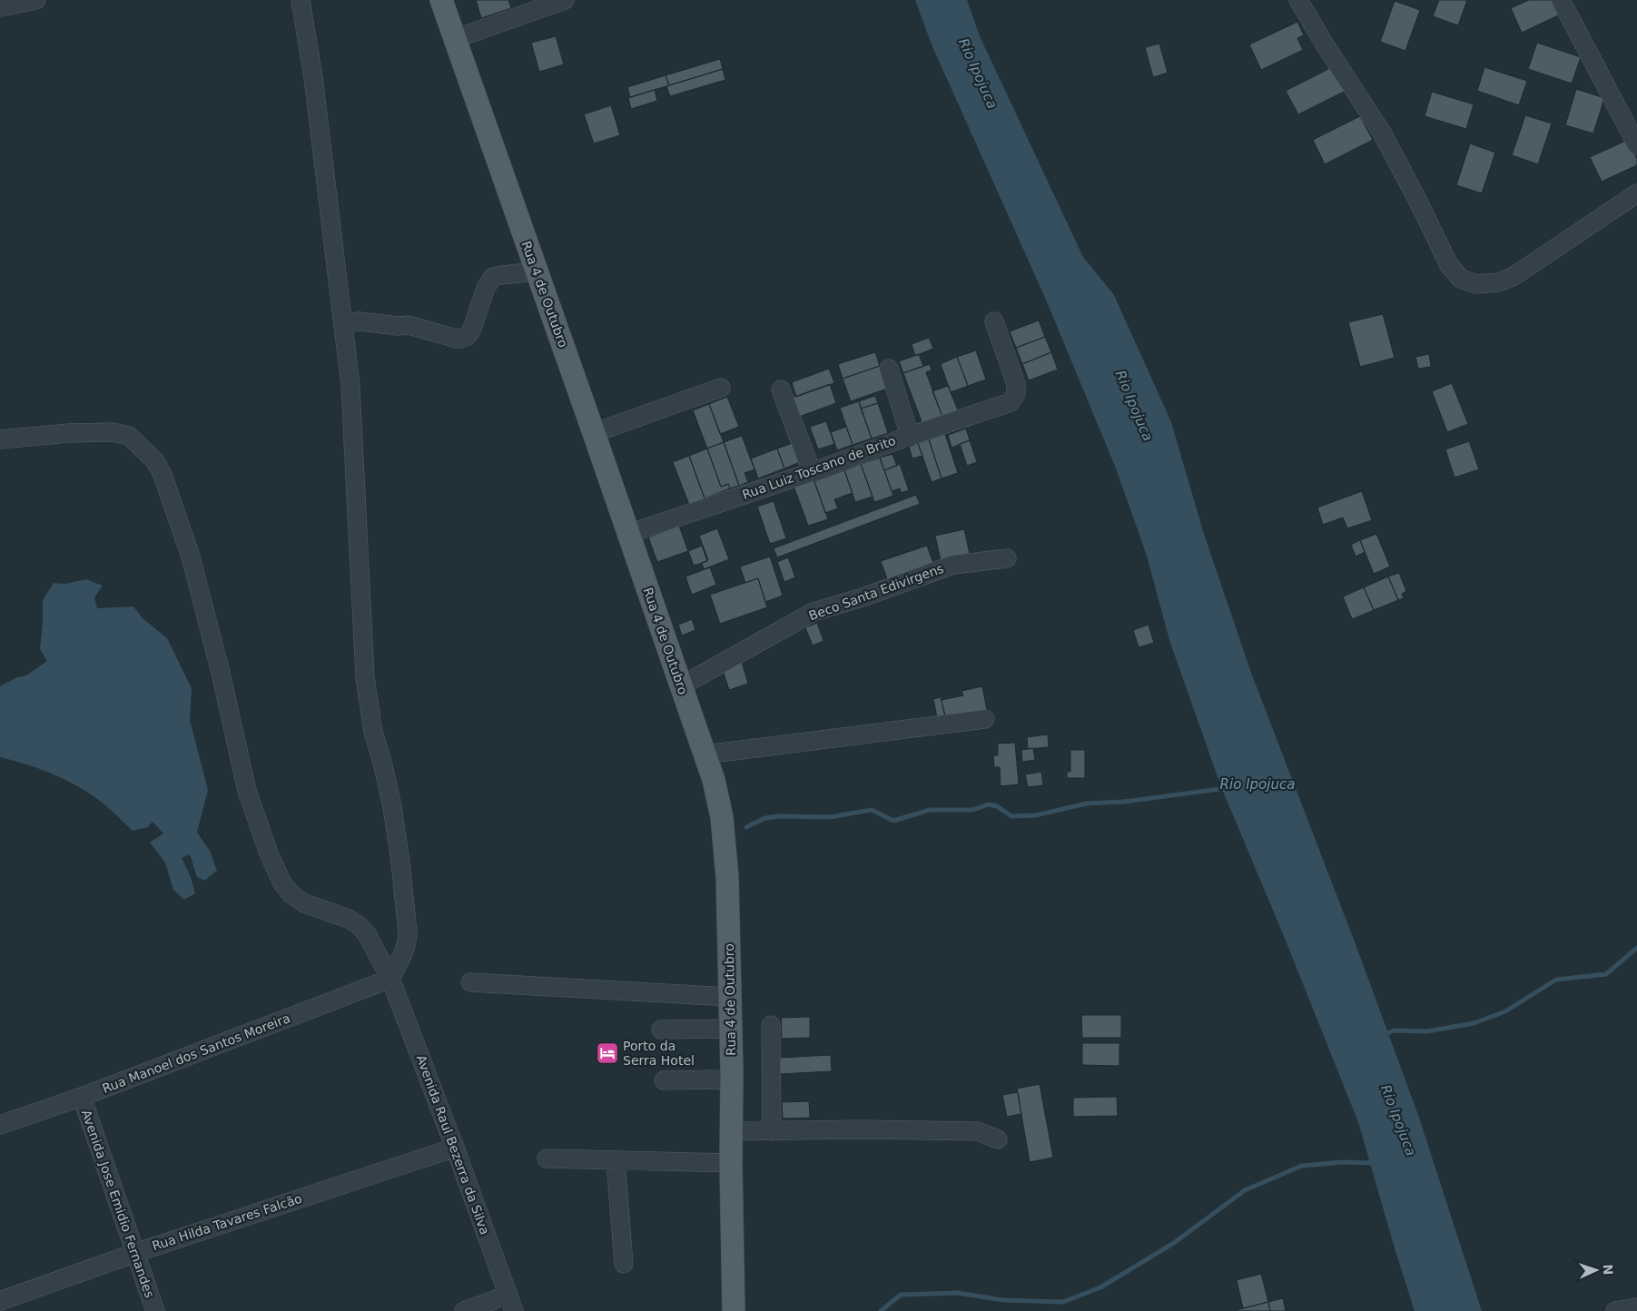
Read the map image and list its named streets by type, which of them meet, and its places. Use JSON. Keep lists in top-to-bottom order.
{
  "streets": {
    "main road": ["Rua 4 de Outubro"],
    "street": [
      "Rua Luiz Toscano de Brito",
      "Beco Santa Edivirgens",
      "Rua Manoel dos Santos Moreira",
      "Avenida Raul Bezerra da Silva",
      "Avenida Jose Emidio Fernandes",
      "Rua Hilda Tavares Falcão"
    ]
  },
  "crossings": [
    ["Rua 4 de Outubro", "Rua Luiz Toscano de Brito"],
    ["Rua 4 de Outubro", "Beco Santa Edivirgens"],
    ["Rua Manoel dos Santos Moreira", "Avenida Raul Bezerra da Silva"],
    ["Rua Manoel dos Santos Moreira", "Avenida Jose Emidio Fernandes"],
    ["Avenida Raul Bezerra da Silva", "Rua Hilda Tavares Falcão"],
    ["Avenida Jose Emidio Fernandes", "Rua Hilda Tavares Falcão"]
  ],
  "water": ["Rio Ipojuca"],
  "places": {
    "hotel": ["Porto da Serra Hotel"]
  },
  "north": "right"
}
